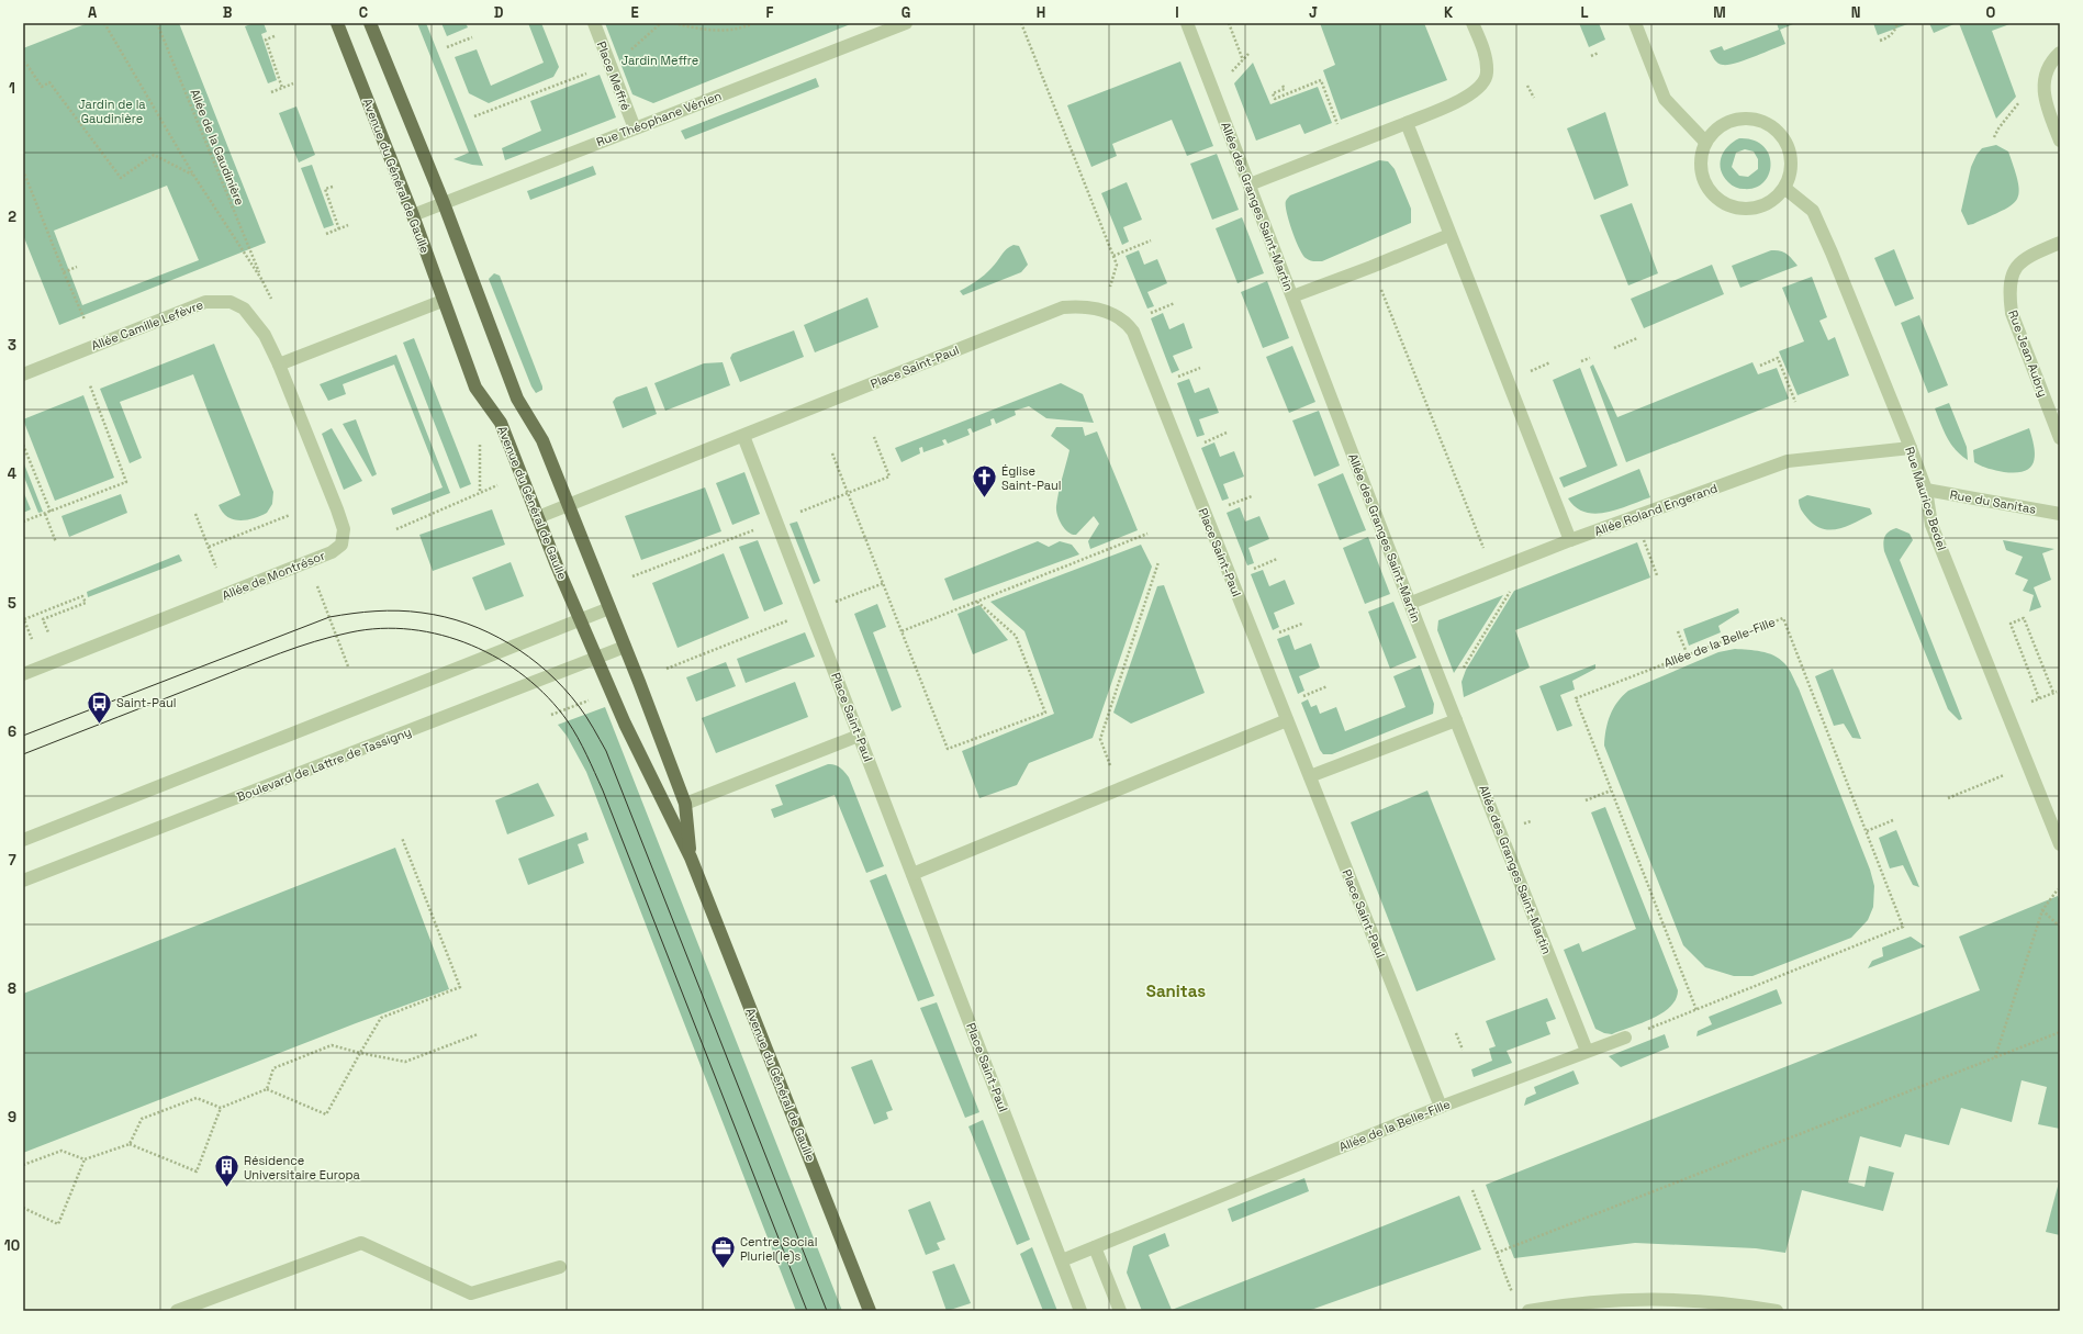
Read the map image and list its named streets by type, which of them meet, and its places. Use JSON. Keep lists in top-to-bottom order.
{
  "streets": {
    "main road": ["Avenue du Général de Gaulle"],
    "street": [
      "Place Meffré",
      "Rue Théophane Vénien",
      "Allée des Granges Saint-Martin",
      "Allée Camille Lefèvre",
      "Rue Jean Aubry",
      "Place Saint-Paul",
      "Rue Maurice Bedel",
      "Rue du Sanitas",
      "Allée Roland Engerand",
      "Allée de Montrésor",
      "Allée de la Belle-Fille",
      "Boulevard de Lattre de Tassigny"
    ],
    "path": ["Allée de la Gaudinière"]
  },
  "crossings": [
    ["Place Meffré", "Rue Théophane Vénien"],
    ["Rue Théophane Vénien", "Avenue du Général de Gaulle"],
    ["Avenue du Général de Gaulle", "Boulevard de Lattre de Tassigny"],
    ["Allée des Granges Saint-Martin", "Allée Roland Engerand"],
    ["Allée des Granges Saint-Martin", "Allée de la Belle-Fille"],
    ["Allée Camille Lefèvre", "Allée de Montrésor"],
    ["Place Saint-Paul", "Allée de la Belle-Fille"],
    ["Rue Maurice Bedel", "Rue du Sanitas"],
    ["Rue Maurice Bedel", "Allée Roland Engerand"]
  ],
  "districts": ["Sanitas"],
  "parks": ["Jardin Meffre", "Jardin de la Gaudinière"],
  "places": {
    "church": ["Église Saint-Paul"],
    "bus stop": ["Saint-Paul"],
    "building": ["Résidence Universitaire Europa"],
    "office": ["Centre Social Pluriel(le)s"]
  },
  "grid": {
    "columns": [
      "A",
      "B",
      "C",
      "D",
      "E",
      "F",
      "G",
      "H",
      "I",
      "J",
      "K",
      "L",
      "M",
      "N",
      "O"
    ],
    "rows": [
      "1",
      "2",
      "3",
      "4",
      "5",
      "6",
      "7",
      "8",
      "9",
      "10"
    ]
  }
}
